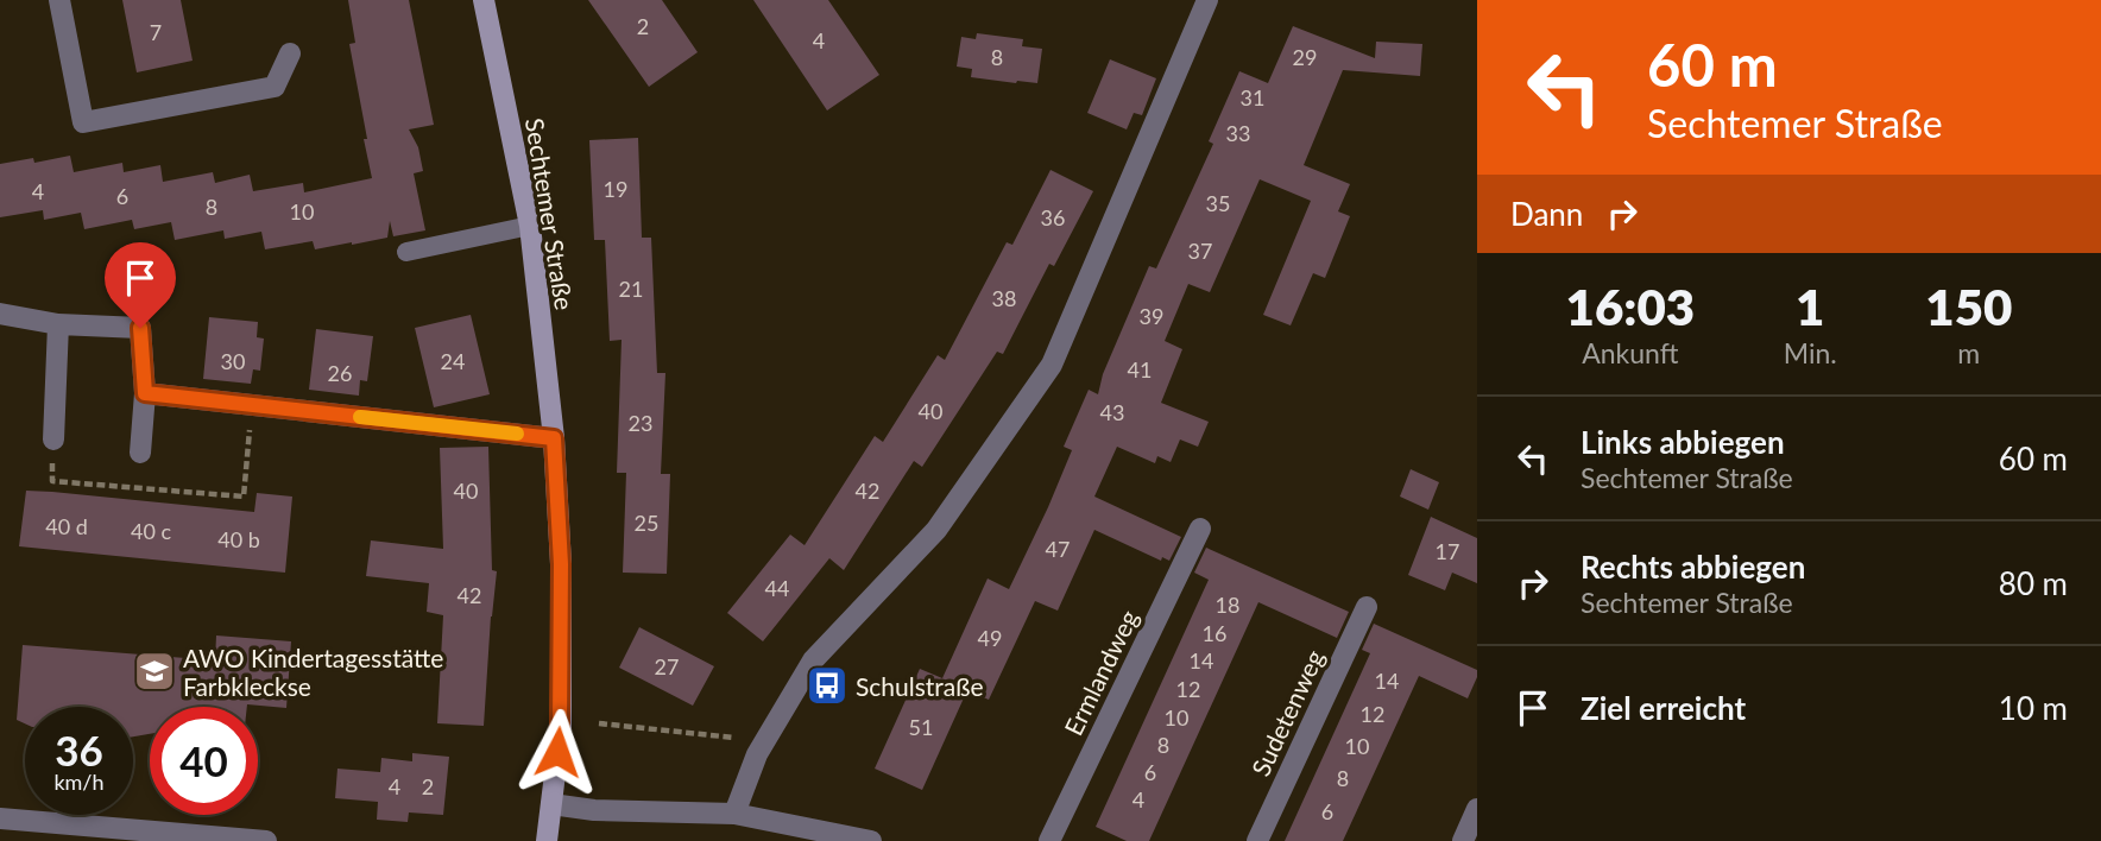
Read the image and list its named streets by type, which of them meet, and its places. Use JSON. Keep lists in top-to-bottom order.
{
  "streets": {
    "street": ["Sechtemer Straße", "Ermlandweg", "Sudetenweg"]
  },
  "places": {
    "school or university": ["AWO Kindertagesstätte Farbkleckse"],
    "bus stop": ["Schulstraße"]
  },
  "house_numbers": [
    "2",
    "7",
    "4",
    "8",
    "29",
    "31",
    "33",
    "19",
    "4",
    "6",
    "35",
    "8",
    "10",
    "36",
    "37",
    "21",
    "38",
    "39",
    "30",
    "24",
    "41",
    "26",
    "40",
    "43",
    "23",
    "40",
    "42",
    "25",
    "40 d",
    "40 c",
    "40 b",
    "47",
    "17",
    "44",
    "42",
    "18",
    "16",
    "49",
    "14",
    "27",
    "14",
    "12",
    "12",
    "10",
    "51",
    "8",
    "10",
    "6",
    "8",
    "4",
    "2",
    "4",
    "6"
  ],
  "page": {
    "turn": ["60 m", "Sechtemer Straße"],
    "then": "Dann",
    "eta": [
      "16:03",
      "Ankunft",
      "1",
      "Min.",
      "150",
      "m"
    ],
    "list": [
      {
        "name": "Links abbiegen",
        "note": "Sechtemer Straße",
        "value": "60 m"
      },
      {
        "name": "Rechts abbiegen",
        "note": "Sechtemer Straße",
        "value": "80 m"
      },
      {
        "name": "Ziel erreicht",
        "value": "10 m"
      }
    ],
    "speed": "36 km/h",
    "limit": "40"
  }
}
